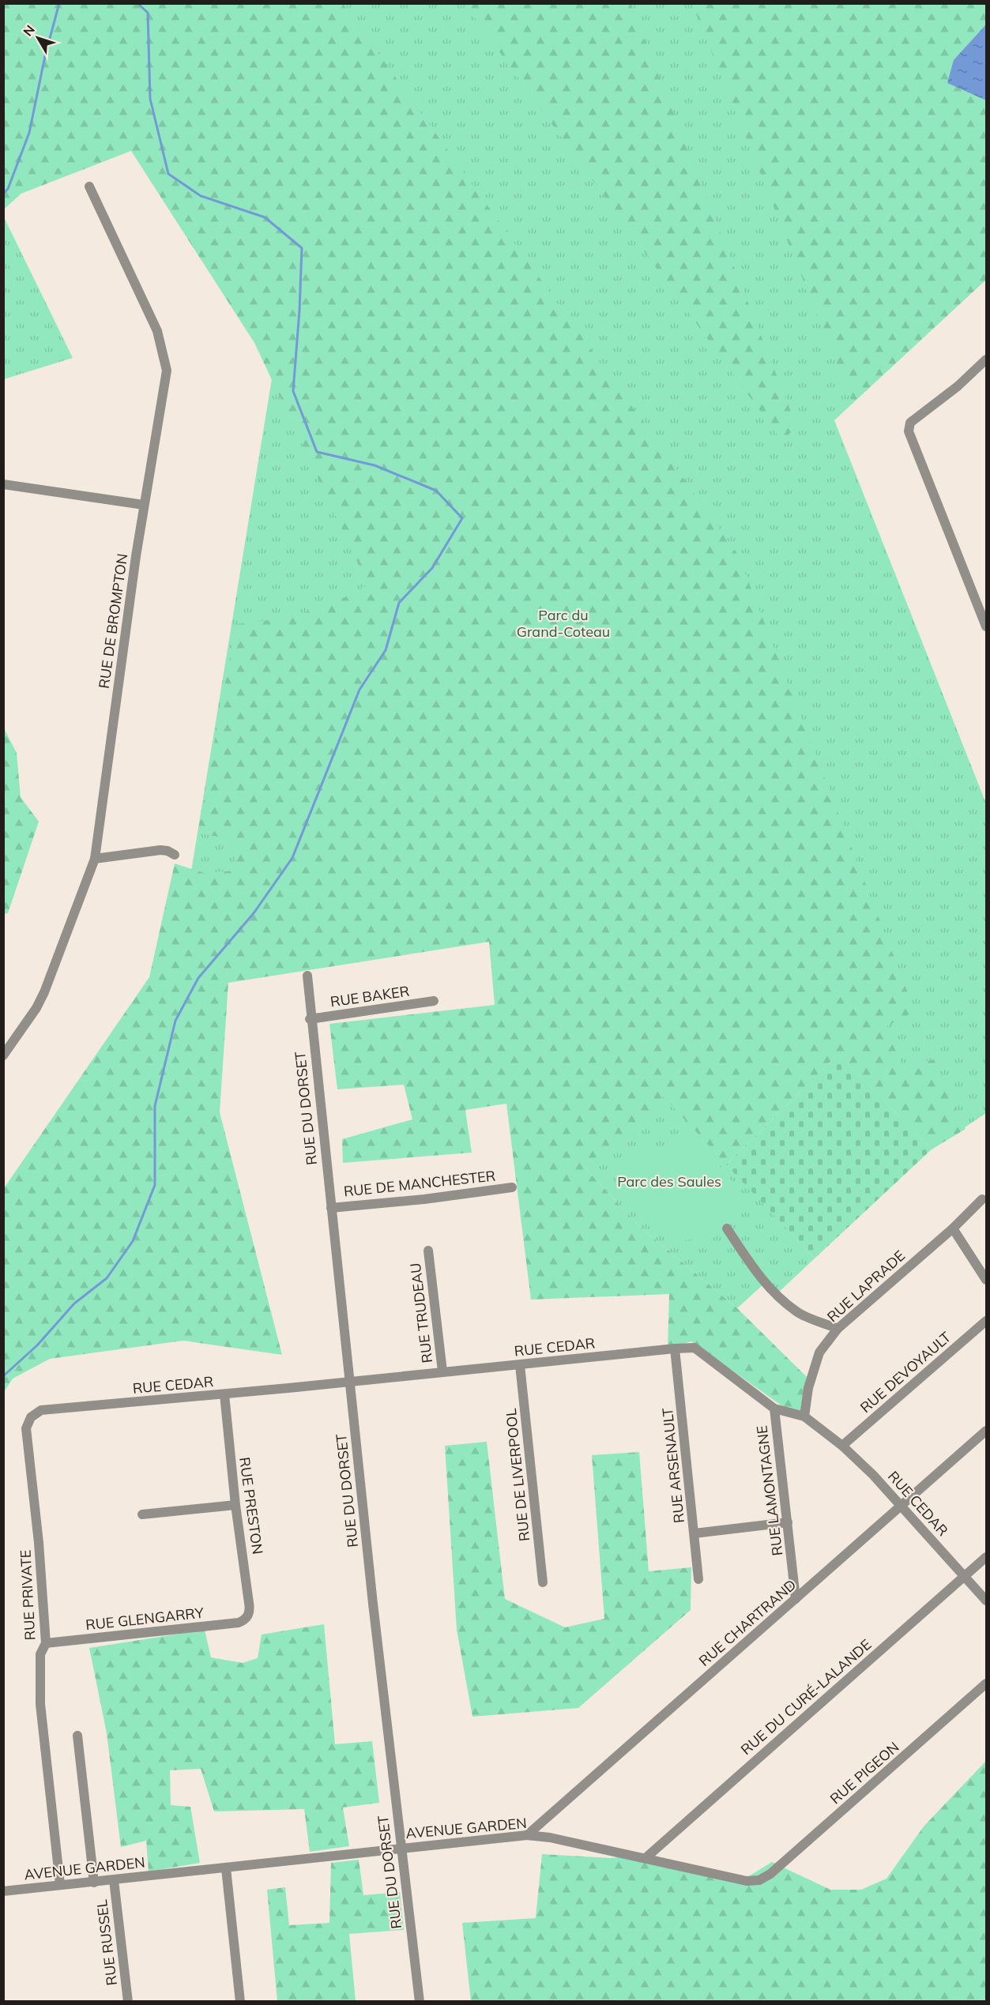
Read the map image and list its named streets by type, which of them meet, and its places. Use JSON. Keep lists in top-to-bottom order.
{
  "streets": {
    "street": [
      "RUE DE BROMPTON",
      "RUE BAKER",
      "RUE DU DORSET",
      "RUE DE MANCHESTER",
      "RUE LAPRADE",
      "RUE TRUDEAU",
      "RUE CEDAR",
      "RUE DEVOYAULT",
      "RUE ARSENAULT",
      "RUE DE LIVERPOOL",
      "RUE LAMONTAGNE",
      "RUE PRESTON",
      "RUE PRIVATE",
      "RUE GLENGARRY",
      "RUE CHARTRAND",
      "RUE DU CURÉ-LALANDE",
      "RUE PIGEON",
      "AVENUE GARDEN",
      "RUE RUSSEL"
    ]
  },
  "crossings": [
    ["RUE BAKER", "RUE DU DORSET"],
    ["RUE DU DORSET", "RUE DE MANCHESTER"],
    ["RUE DU DORSET", "RUE CEDAR"],
    ["RUE DU DORSET", "AVENUE GARDEN"],
    ["RUE LAPRADE", "RUE CEDAR"],
    ["RUE TRUDEAU", "RUE CEDAR"],
    ["RUE CEDAR", "RUE DEVOYAULT"],
    ["RUE CEDAR", "RUE ARSENAULT"],
    ["RUE CEDAR", "RUE DE LIVERPOOL"],
    ["RUE CEDAR", "RUE LAMONTAGNE"],
    ["RUE CEDAR", "RUE PRESTON"],
    ["RUE CEDAR", "RUE PRIVATE"],
    ["RUE CEDAR", "RUE CHARTRAND"],
    ["RUE CEDAR", "RUE DU CURÉ-LALANDE"],
    ["RUE LAMONTAGNE", "RUE CHARTRAND"],
    ["RUE PRESTON", "RUE GLENGARRY"],
    ["RUE PRIVATE", "RUE GLENGARRY"],
    ["RUE PRIVATE", "AVENUE GARDEN"],
    ["RUE CHARTRAND", "AVENUE GARDEN"],
    ["RUE DU CURÉ-LALANDE", "AVENUE GARDEN"],
    ["RUE PIGEON", "AVENUE GARDEN"],
    ["AVENUE GARDEN", "RUE RUSSEL"]
  ],
  "parks": ["Parc du Grand-Coteau", "Parc des Saules"],
  "north": "top left"
}
